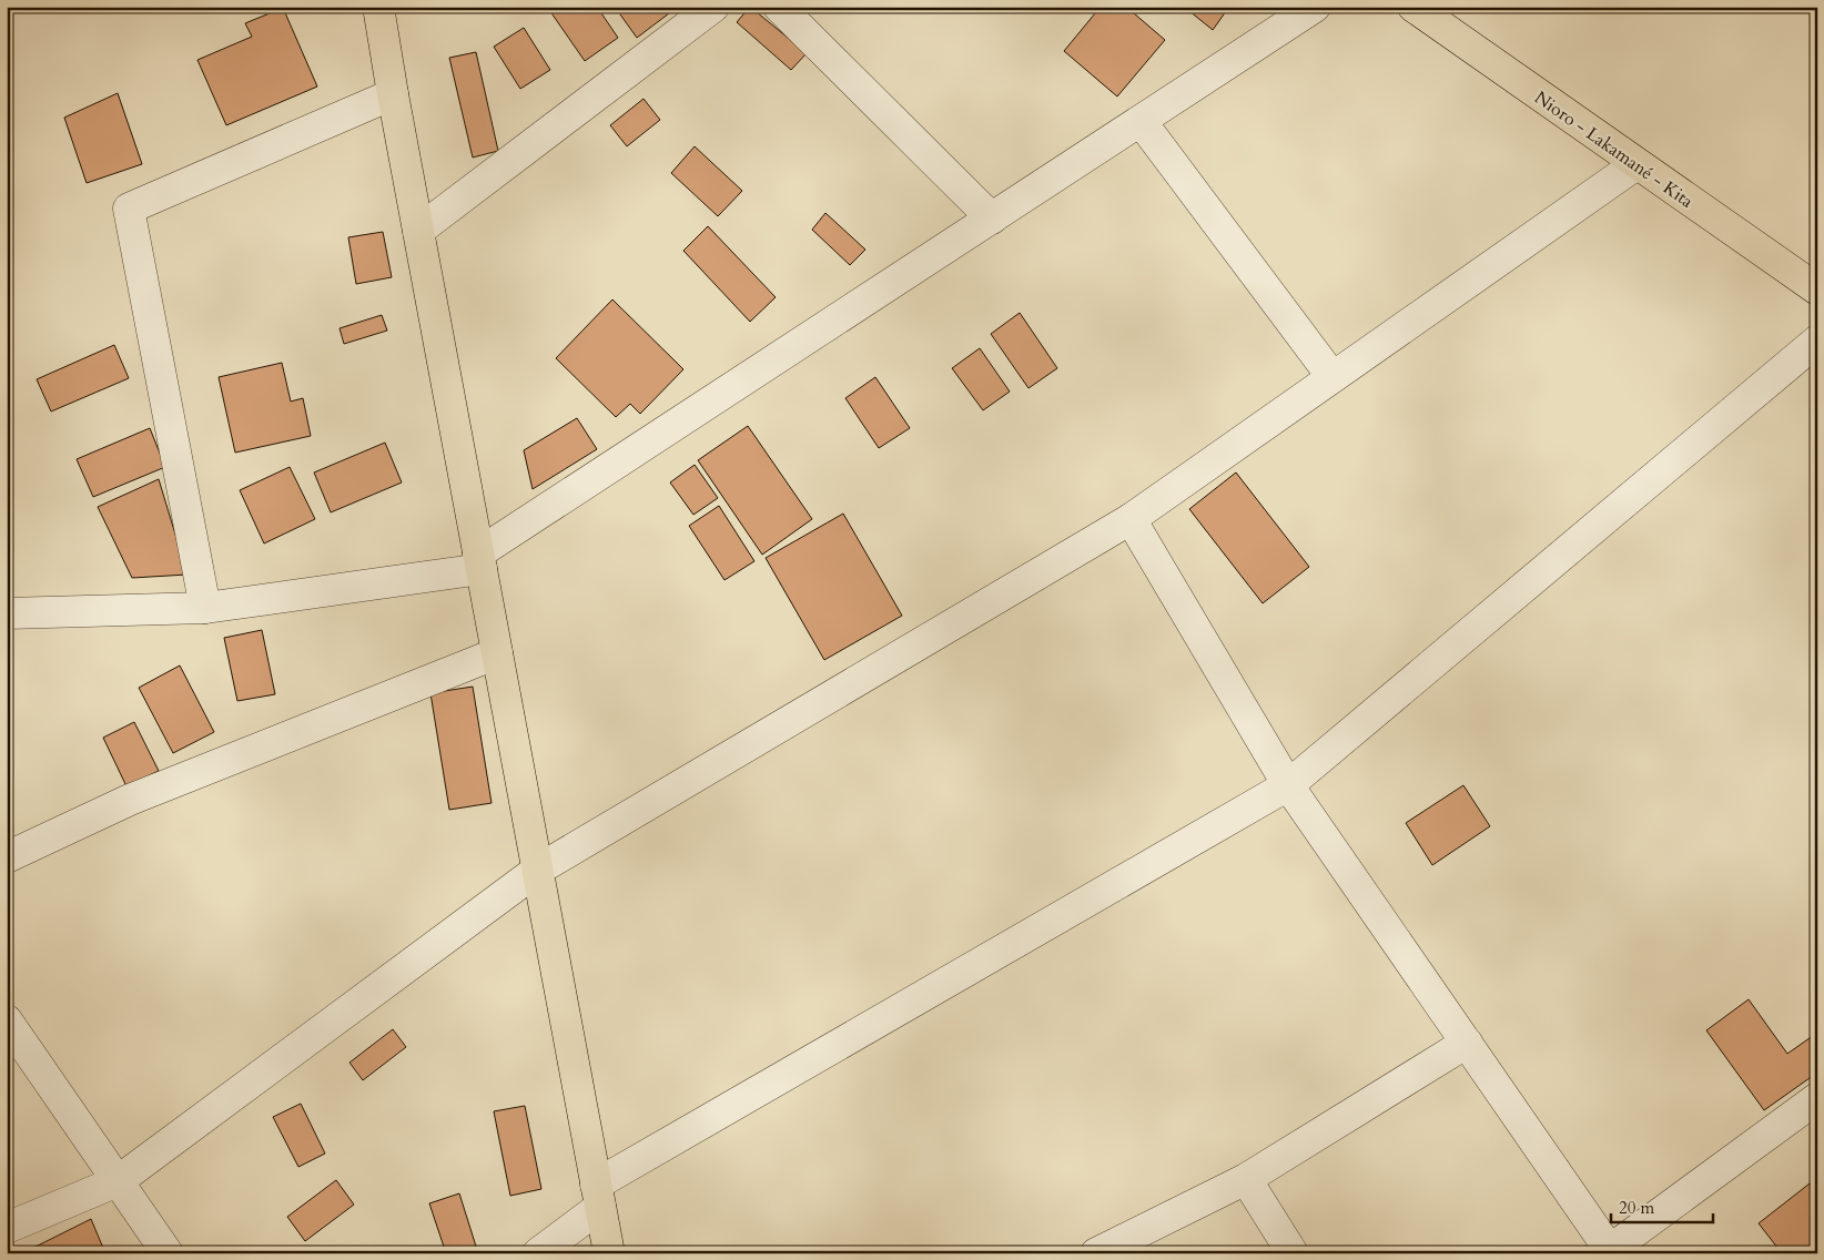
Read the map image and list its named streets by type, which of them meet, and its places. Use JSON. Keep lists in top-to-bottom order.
{
  "streets": {
    "main road": ["Nioro - Lakamané - Kita"]
  },
  "scale_bar": "20 m"
}
